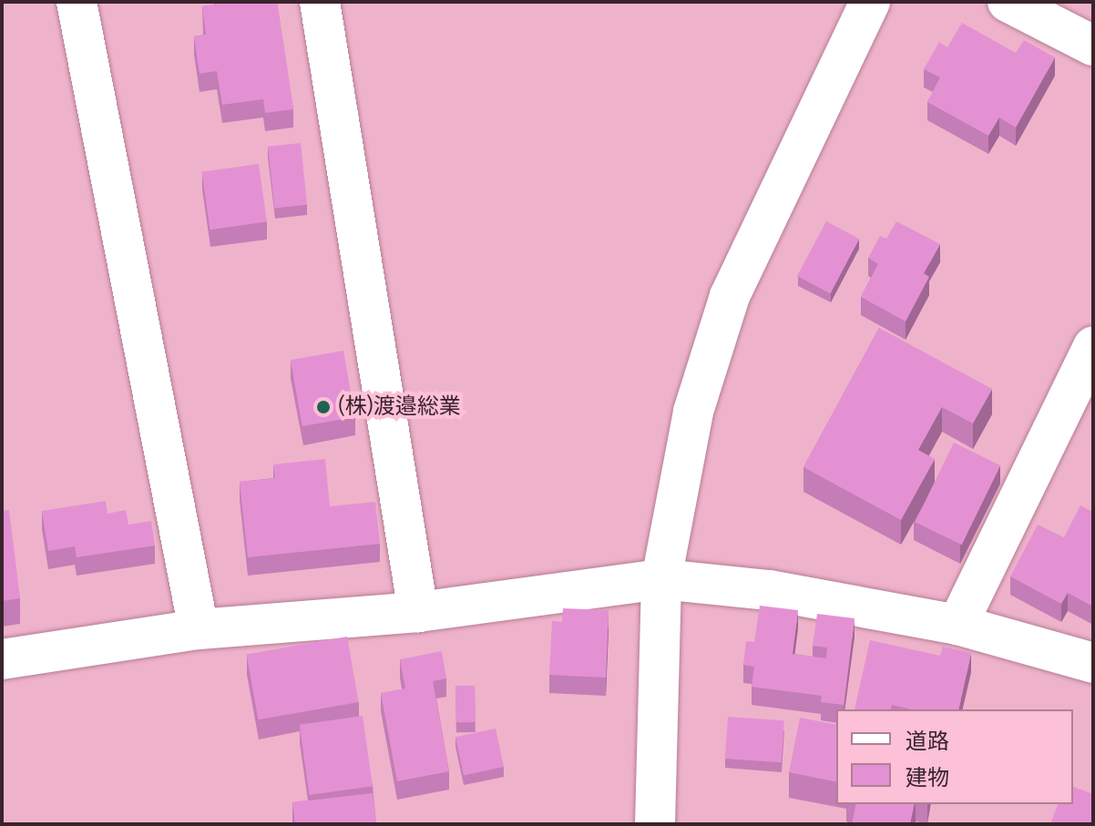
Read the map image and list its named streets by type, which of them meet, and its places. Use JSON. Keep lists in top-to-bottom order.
{
  "places": ["(株)渡邉総業"],
  "legend": ["道路", "建物"]
}
